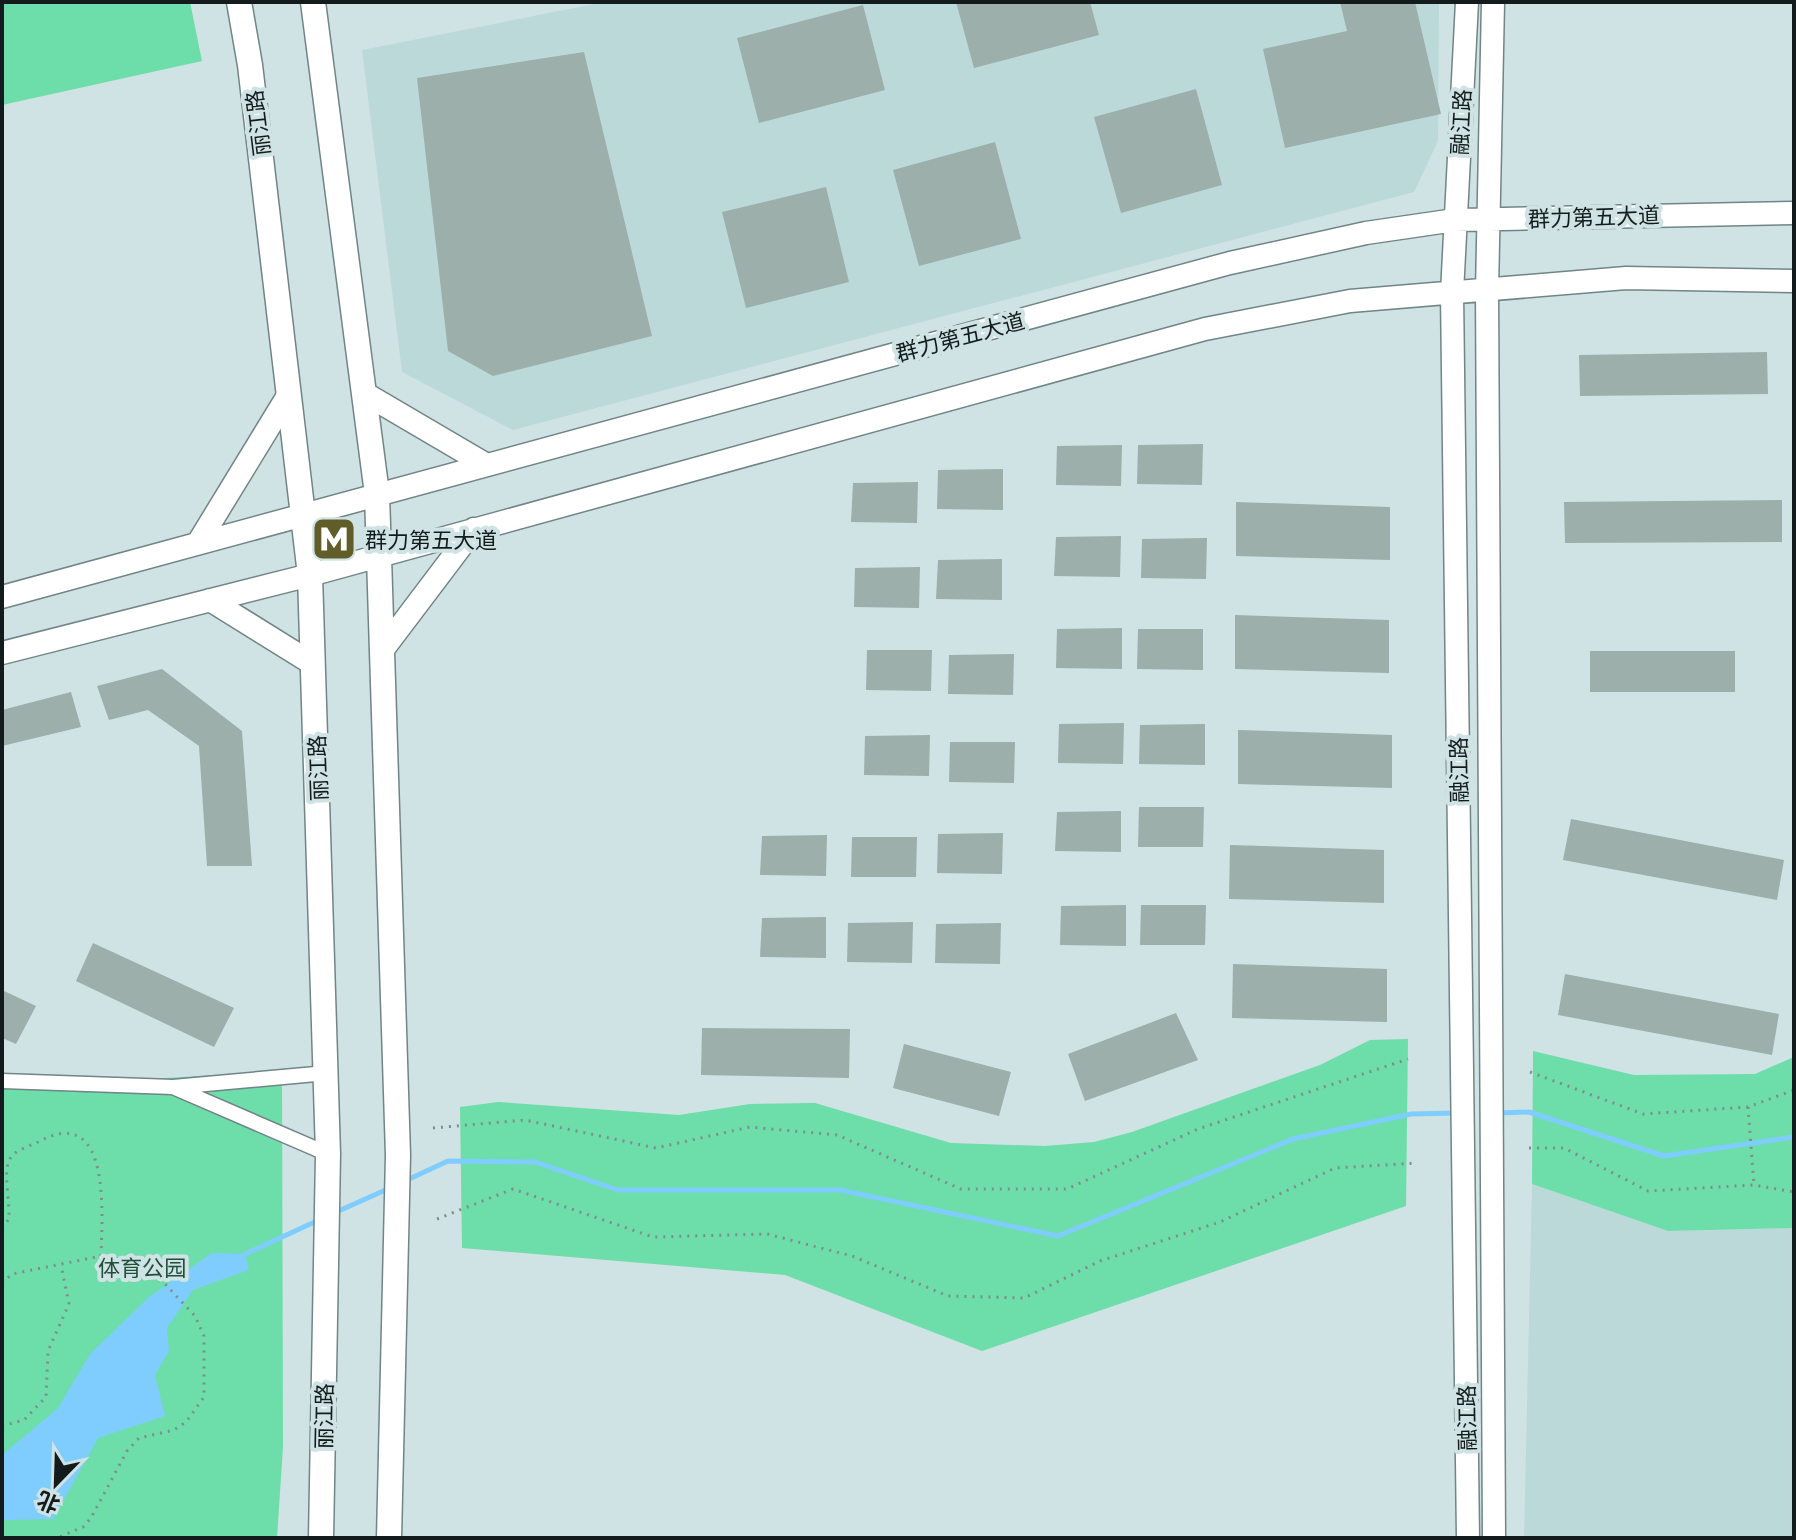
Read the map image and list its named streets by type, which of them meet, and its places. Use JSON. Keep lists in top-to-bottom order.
{
  "streets": {
    "main road": ["融江路", "丽江路", "群力第五大道"]
  },
  "crossings": [
    ["融江路", "群力第五大道"],
    ["丽江路", "群力第五大道"]
  ],
  "parks": ["体育公园"],
  "places": {
    "metro station": ["群力第五大道"]
  },
  "north": "bottom left"
}
